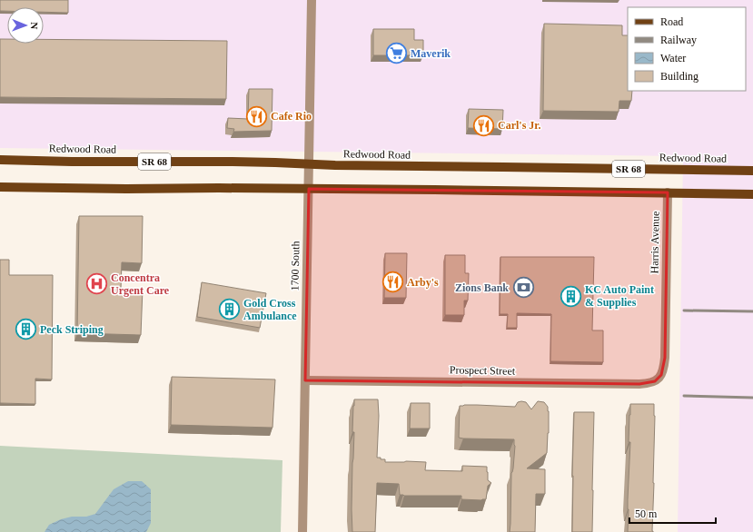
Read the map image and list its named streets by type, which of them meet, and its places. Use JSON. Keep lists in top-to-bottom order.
{
  "streets": {
    "main road": ["Redwood Road", "SR 68"],
    "street": ["Harris Avenue", "1700 South", "Prospect Street"]
  },
  "crossings": [
    ["Redwood Road", "1700 South"],
    ["SR 68", "Harris Avenue"],
    ["SR 68", "1700 South"],
    ["Harris Avenue", "Prospect Street"],
    ["1700 South", "Prospect Street"]
  ],
  "places": {
    "supermarket": ["Maverik"],
    "restaurant": ["Cafe Rio", "Carl's Jr.", "Arby's"],
    "hospital": ["Concentra Urgent Care"],
    "bank": ["Zions Bank"],
    "building": ["KC Auto Paint & Supplies", "Gold Cross Ambulance", "Peck Striping"]
  },
  "legend": [
    "Road",
    "Railway",
    "Water",
    "Building"
  ],
  "scale_bar": "50 m",
  "north": "right"
}
